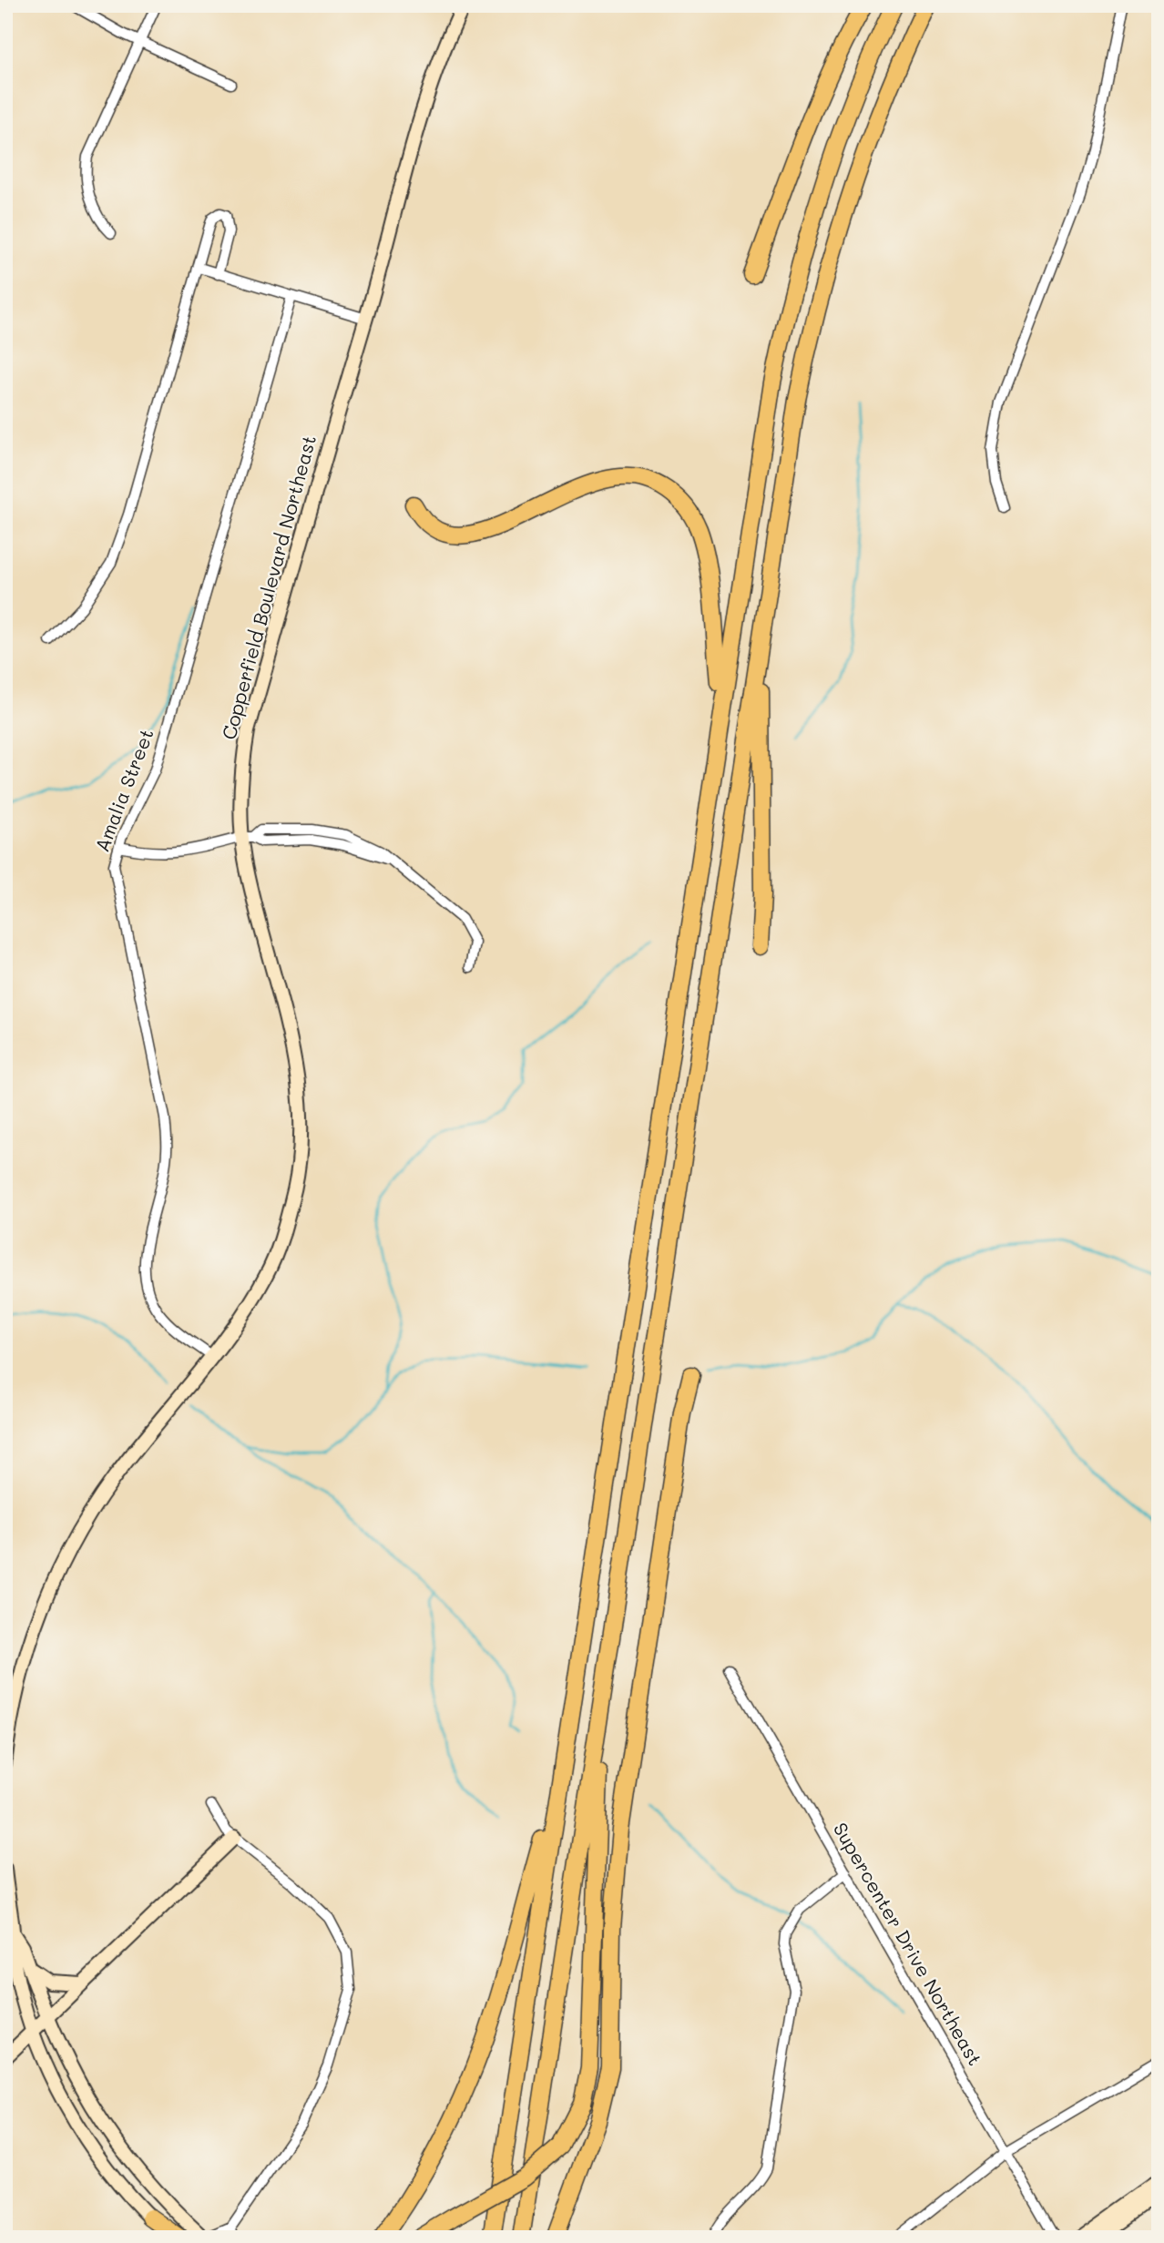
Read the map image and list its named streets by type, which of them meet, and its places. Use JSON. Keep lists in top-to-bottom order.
{
  "streets": {
    "main road": ["Copperfield Boulevard Northeast"],
    "street": ["Amalia Street", "Supercenter Drive Northeast"]
  },
  "crossings": [
    ["Copperfield Boulevard Northeast", "Amalia Street"]
  ]
}
